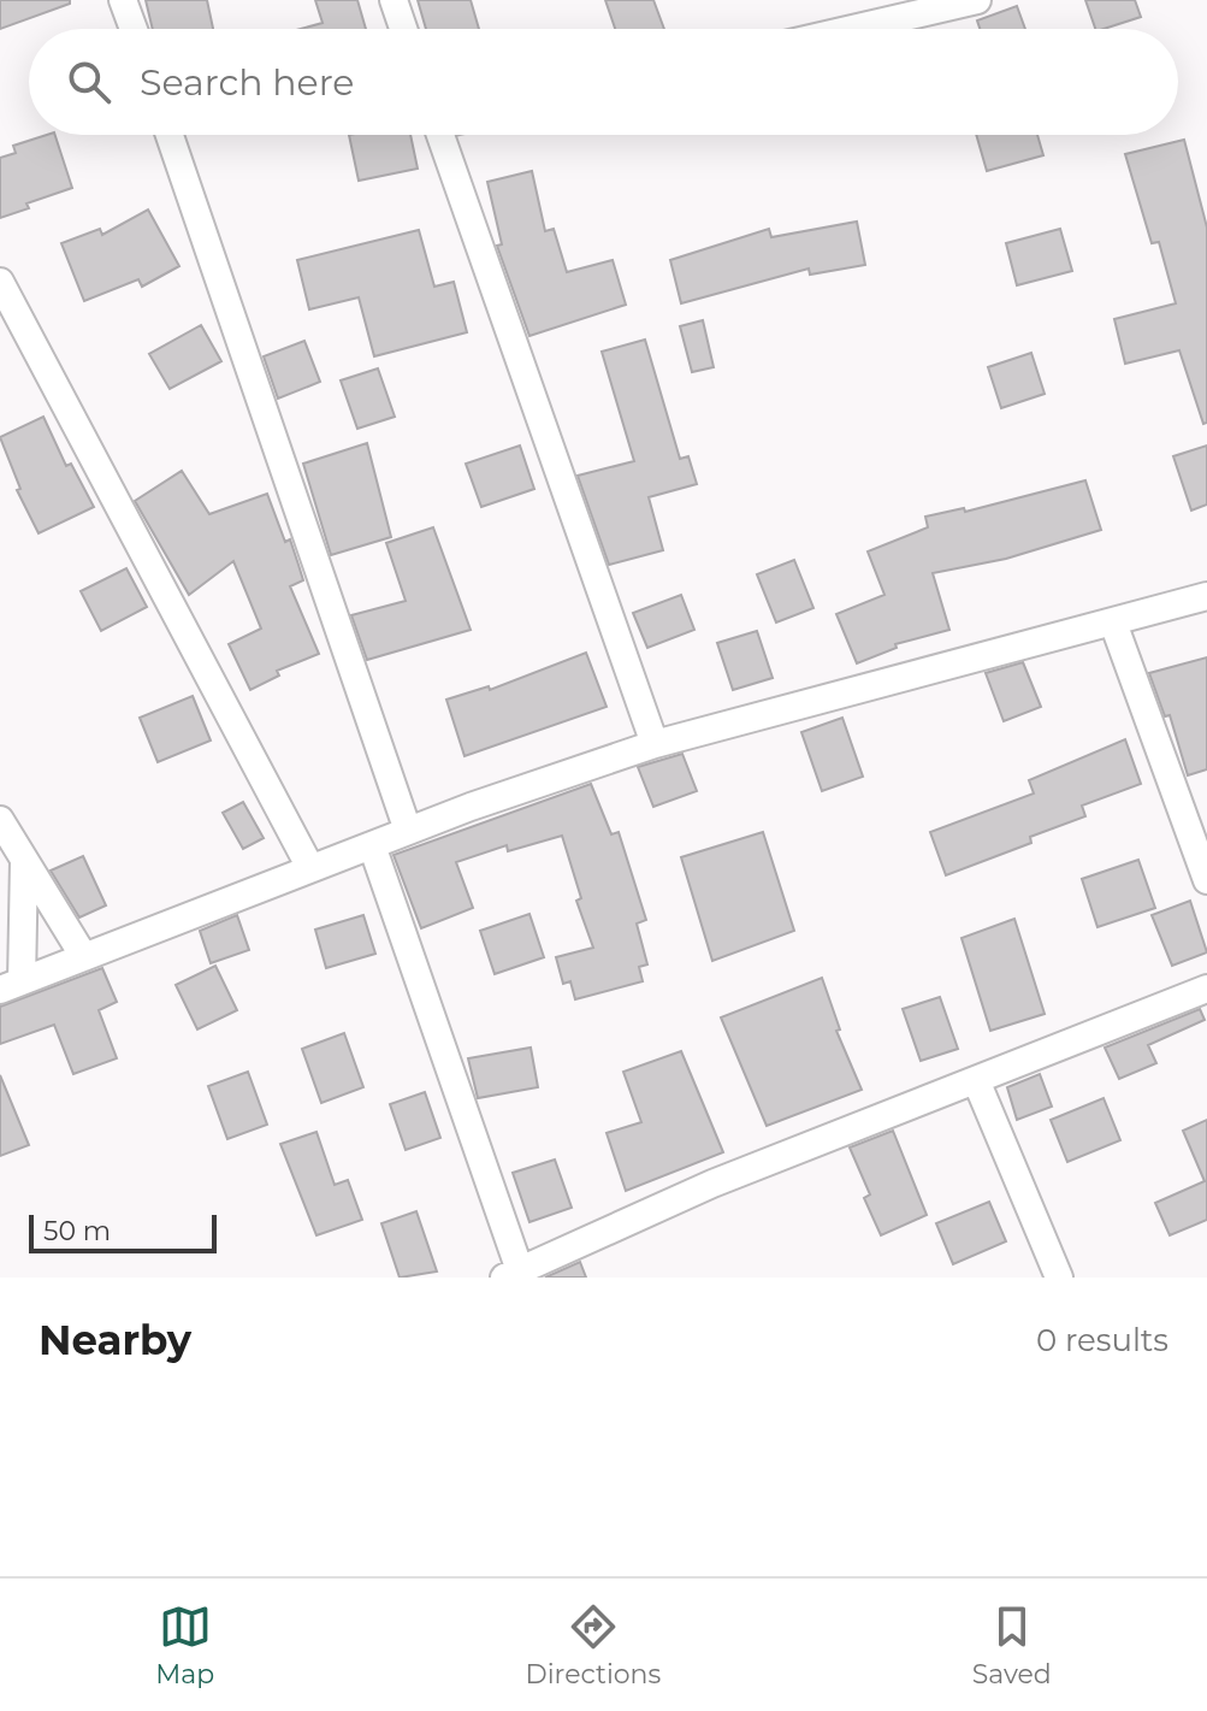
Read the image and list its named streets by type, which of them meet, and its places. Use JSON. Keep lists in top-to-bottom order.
{
  "scale_bar": "50 m",
  "page": {
    "search": "Search here",
    "scale": "50 m",
    "heading": ["Nearby", "0 results"],
    "nav": ["Map", "Directions", "Saved"]
  }
}
